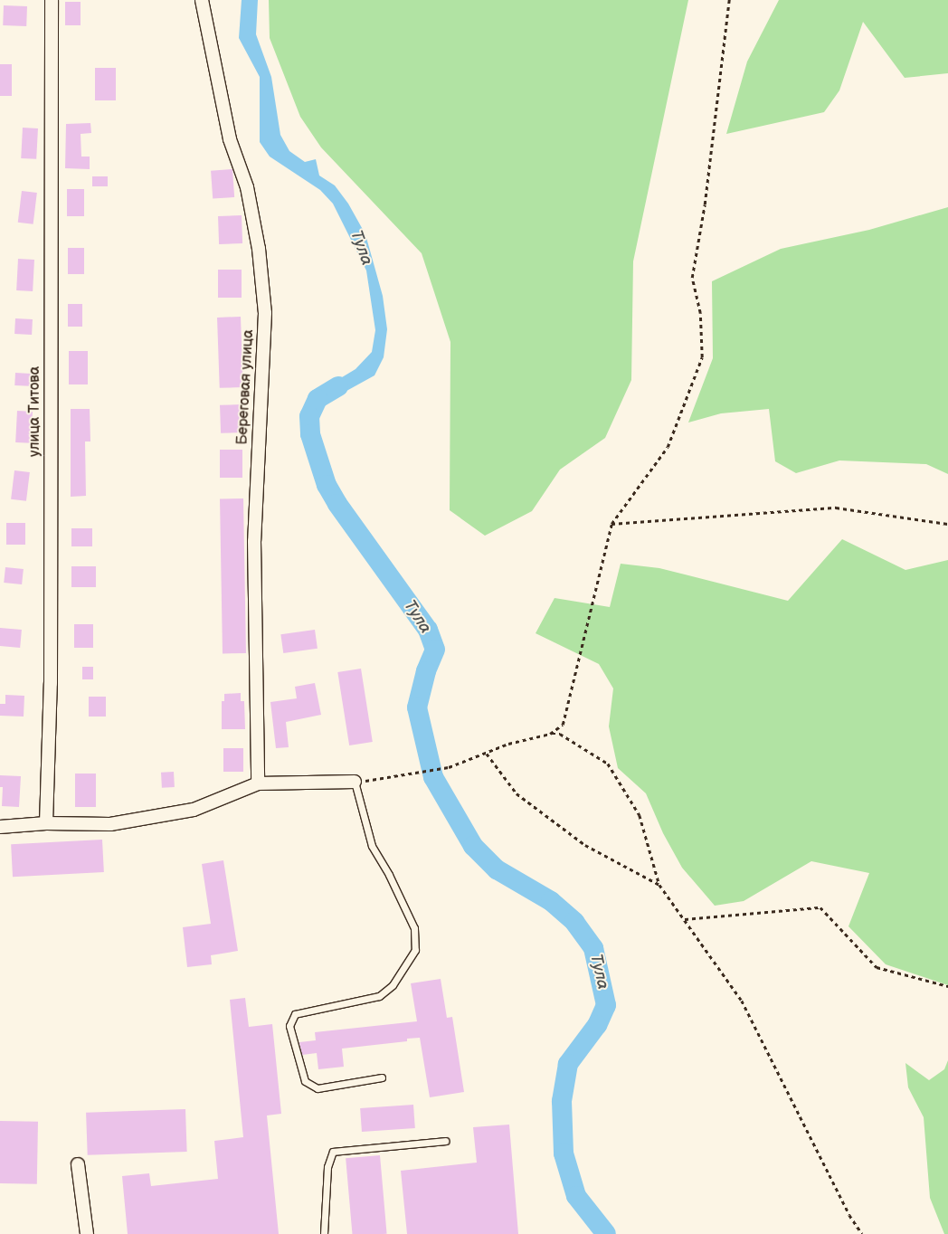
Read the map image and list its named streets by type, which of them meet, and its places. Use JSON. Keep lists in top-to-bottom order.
{
  "streets": {
    "street": ["Береговая улица", "улица Титова"]
  },
  "water": ["Тула"]
}
